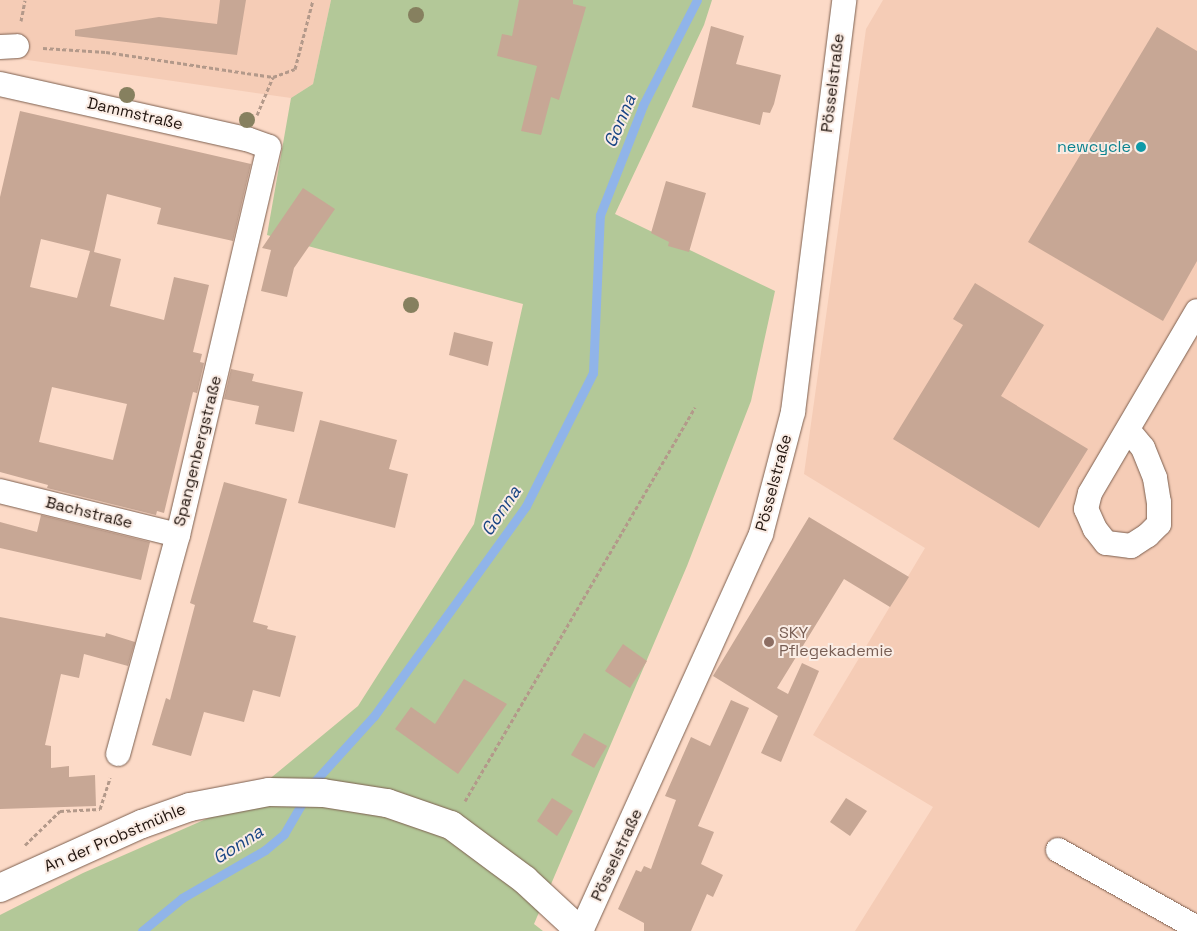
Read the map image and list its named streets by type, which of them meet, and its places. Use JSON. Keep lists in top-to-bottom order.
{
  "streets": {
    "street": [
      "Pösselstraße",
      "Dammstraße",
      "Spangenbergstraße",
      "Bachstraße",
      "An der Probstmühle"
    ]
  },
  "crossings": [
    ["Pösselstraße", "An der Probstmühle"],
    ["Dammstraße", "Spangenbergstraße"],
    ["Spangenbergstraße", "Bachstraße"]
  ],
  "water": ["Gonna"],
  "places": ["newcycle", "SKY Pflegekademie"]
}
